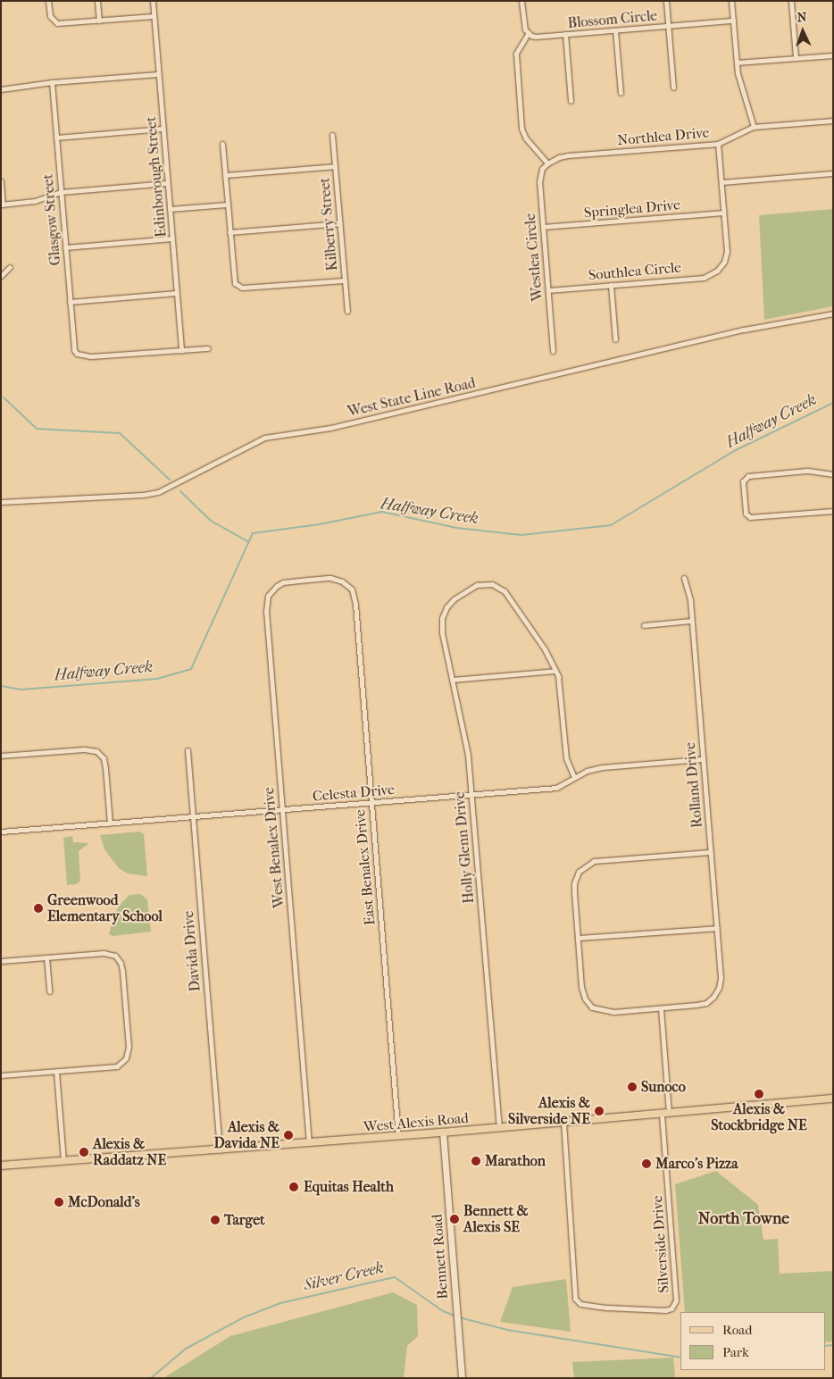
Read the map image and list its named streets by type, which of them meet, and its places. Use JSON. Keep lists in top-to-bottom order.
{
  "streets": {
    "main road": ["West Alexis Road"],
    "street": [
      "Blossom Circle",
      "Northlea Drive",
      "Edinborough Street",
      "Springlea Drive",
      "Glasgow Street",
      "Kilberry Street",
      "Westlea Circle",
      "Southlea Circle",
      "West State Line Road",
      "Rolland Drive",
      "Celesta Drive",
      "West Benalex Drive",
      "Holly Glenn Drive",
      "East Benalex Drive",
      "Davida Drive",
      "Silverside Drive",
      "Bennett Road"
    ]
  },
  "crossings": [
    ["Northlea Drive", "Westlea Circle"],
    ["Edinborough Street", "Glasgow Street"],
    ["Springlea Drive", "Westlea Circle"],
    ["Springlea Drive", "Southlea Circle"],
    ["Westlea Circle", "Southlea Circle"],
    ["Rolland Drive", "Celesta Drive"],
    ["Celesta Drive", "West Benalex Drive"],
    ["Celesta Drive", "Holly Glenn Drive"],
    ["Celesta Drive", "East Benalex Drive"],
    ["Celesta Drive", "Davida Drive"],
    ["West Benalex Drive", "East Benalex Drive"],
    ["West Benalex Drive", "West Alexis Road"],
    ["Holly Glenn Drive", "West Alexis Road"],
    ["East Benalex Drive", "West Alexis Road"],
    ["Davida Drive", "West Alexis Road"],
    ["West Alexis Road", "Silverside Drive"],
    ["West Alexis Road", "Bennett Road"]
  ],
  "districts": ["North Towne"],
  "water": ["Halfway Creek", "Silver Creek"],
  "places": [
    "Greenwood Elementary School",
    "Sunoco",
    "Alexis & Stockbridge NE",
    "Alexis & Silverside NE",
    "Alexis & Davida NE",
    "Alexis & Raddatz NE",
    "Marathon",
    "Marco's Pizza",
    "Equitas Health",
    "McDonald's",
    "Bennett & Alexis SE",
    "Target"
  ],
  "legend": ["Road", "Park"],
  "north": "top"
}
